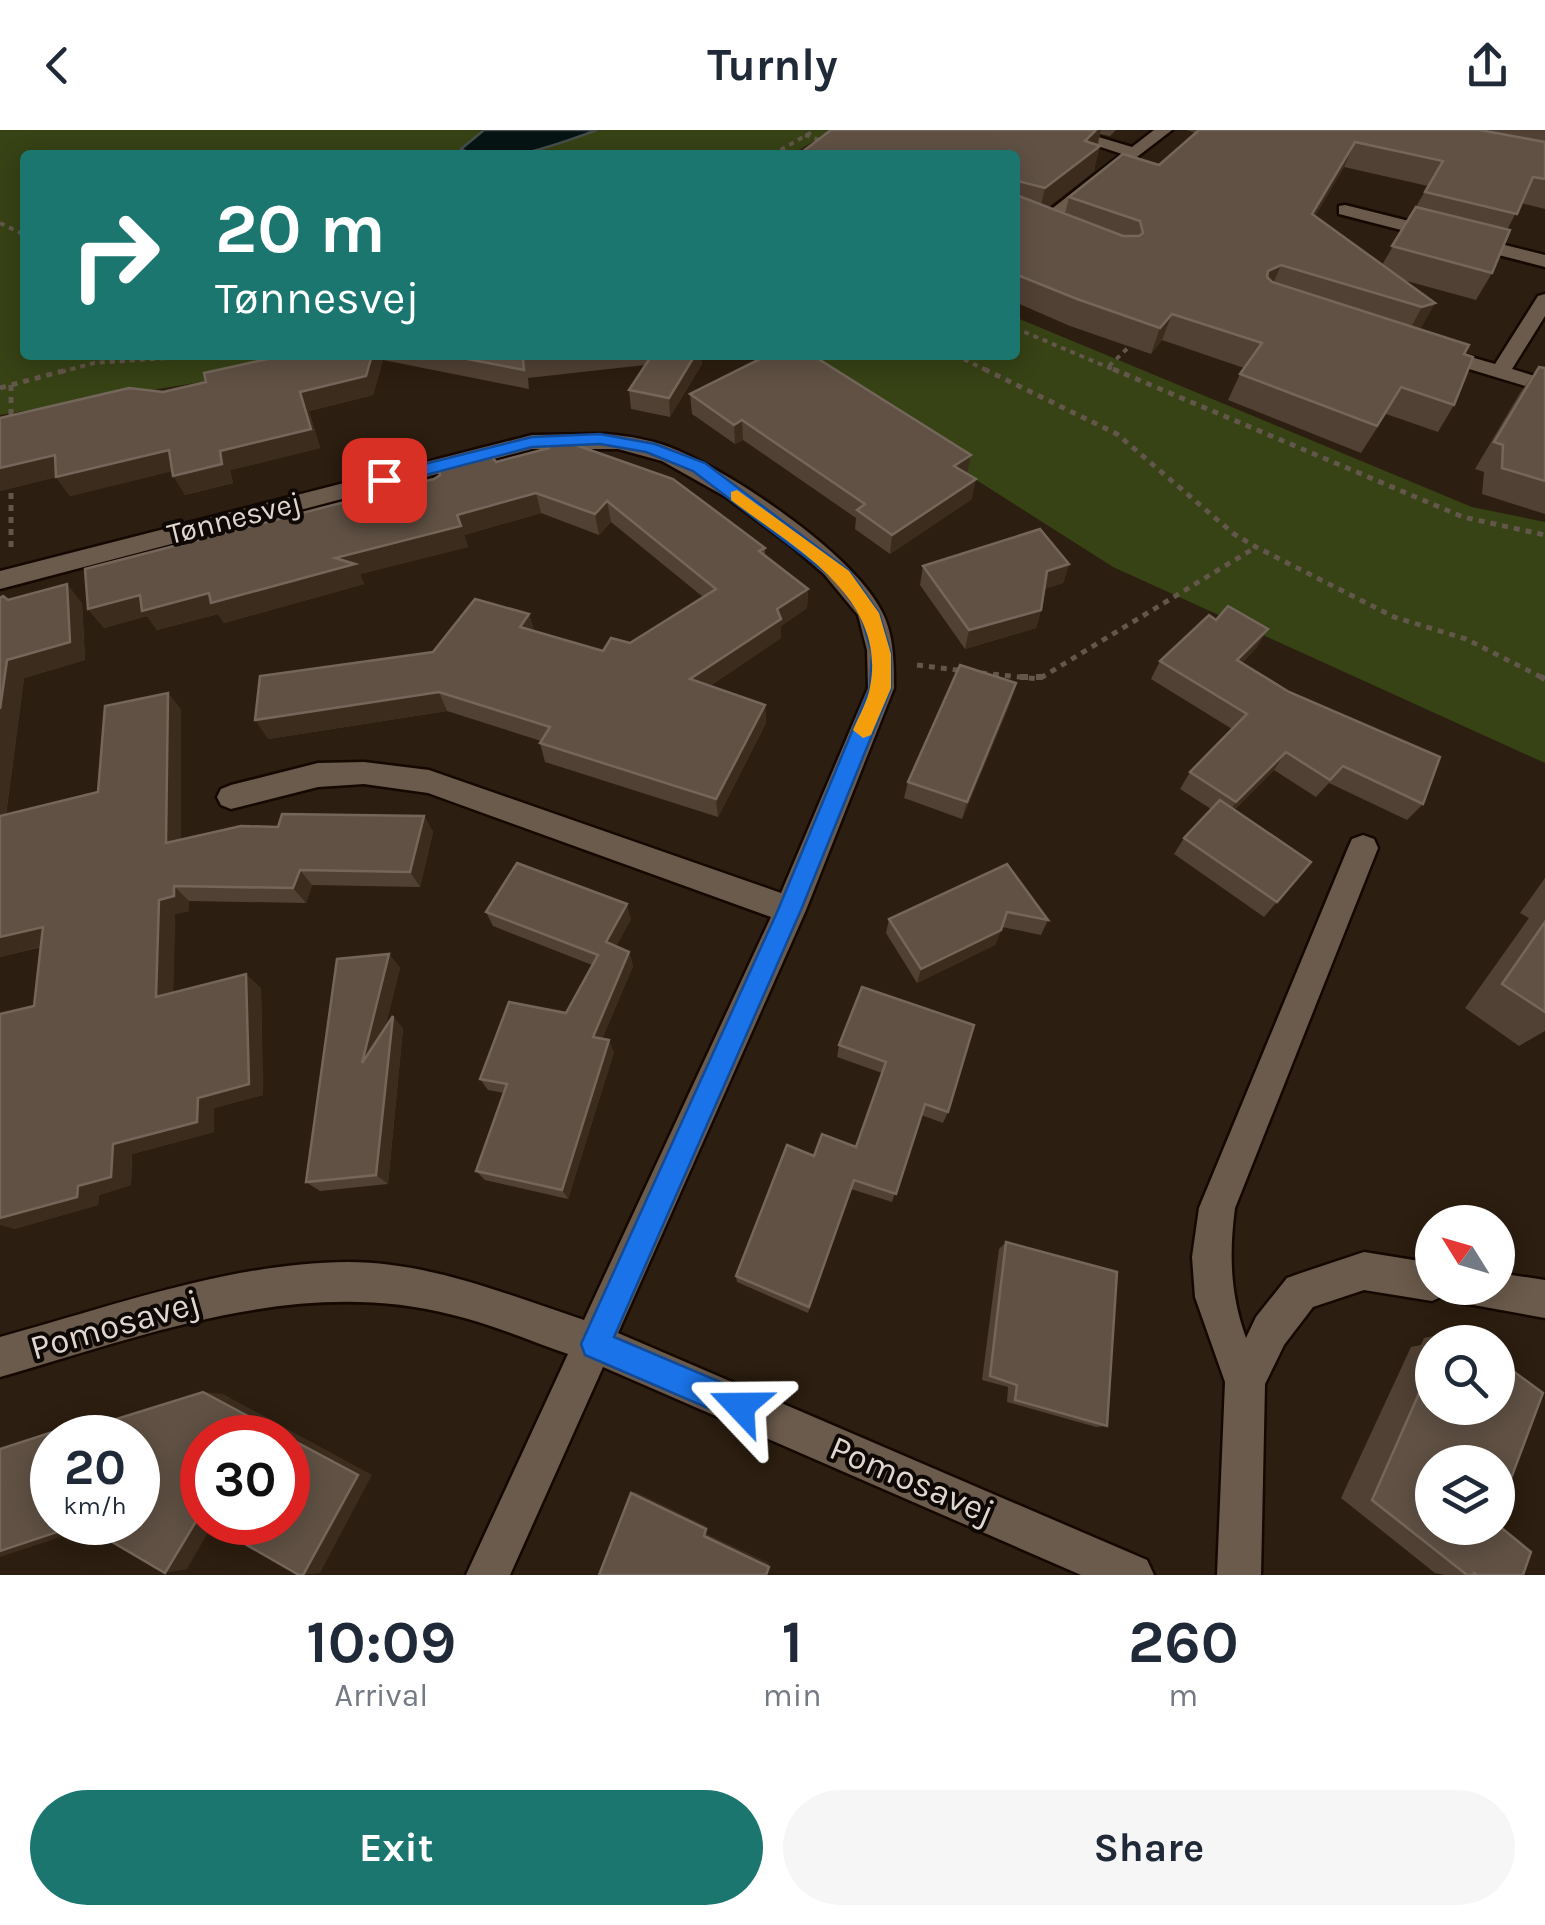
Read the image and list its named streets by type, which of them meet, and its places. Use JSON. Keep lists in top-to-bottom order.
{
  "streets": {
    "street": ["Tønnesvej", "Pomosavej"]
  },
  "crossings": [
    ["Tønnesvej", "Pomosavej"]
  ],
  "north": "top left",
  "page": {
    "header": "Turnly",
    "turn": ["20 m", "Tønnesvej"],
    "speed": "20 km/h",
    "limit": "30",
    "eta": [
      "10:09",
      "Arrival",
      "1",
      "min",
      "260",
      "m"
    ],
    "buttons": ["Exit", "Share"]
  }
}
